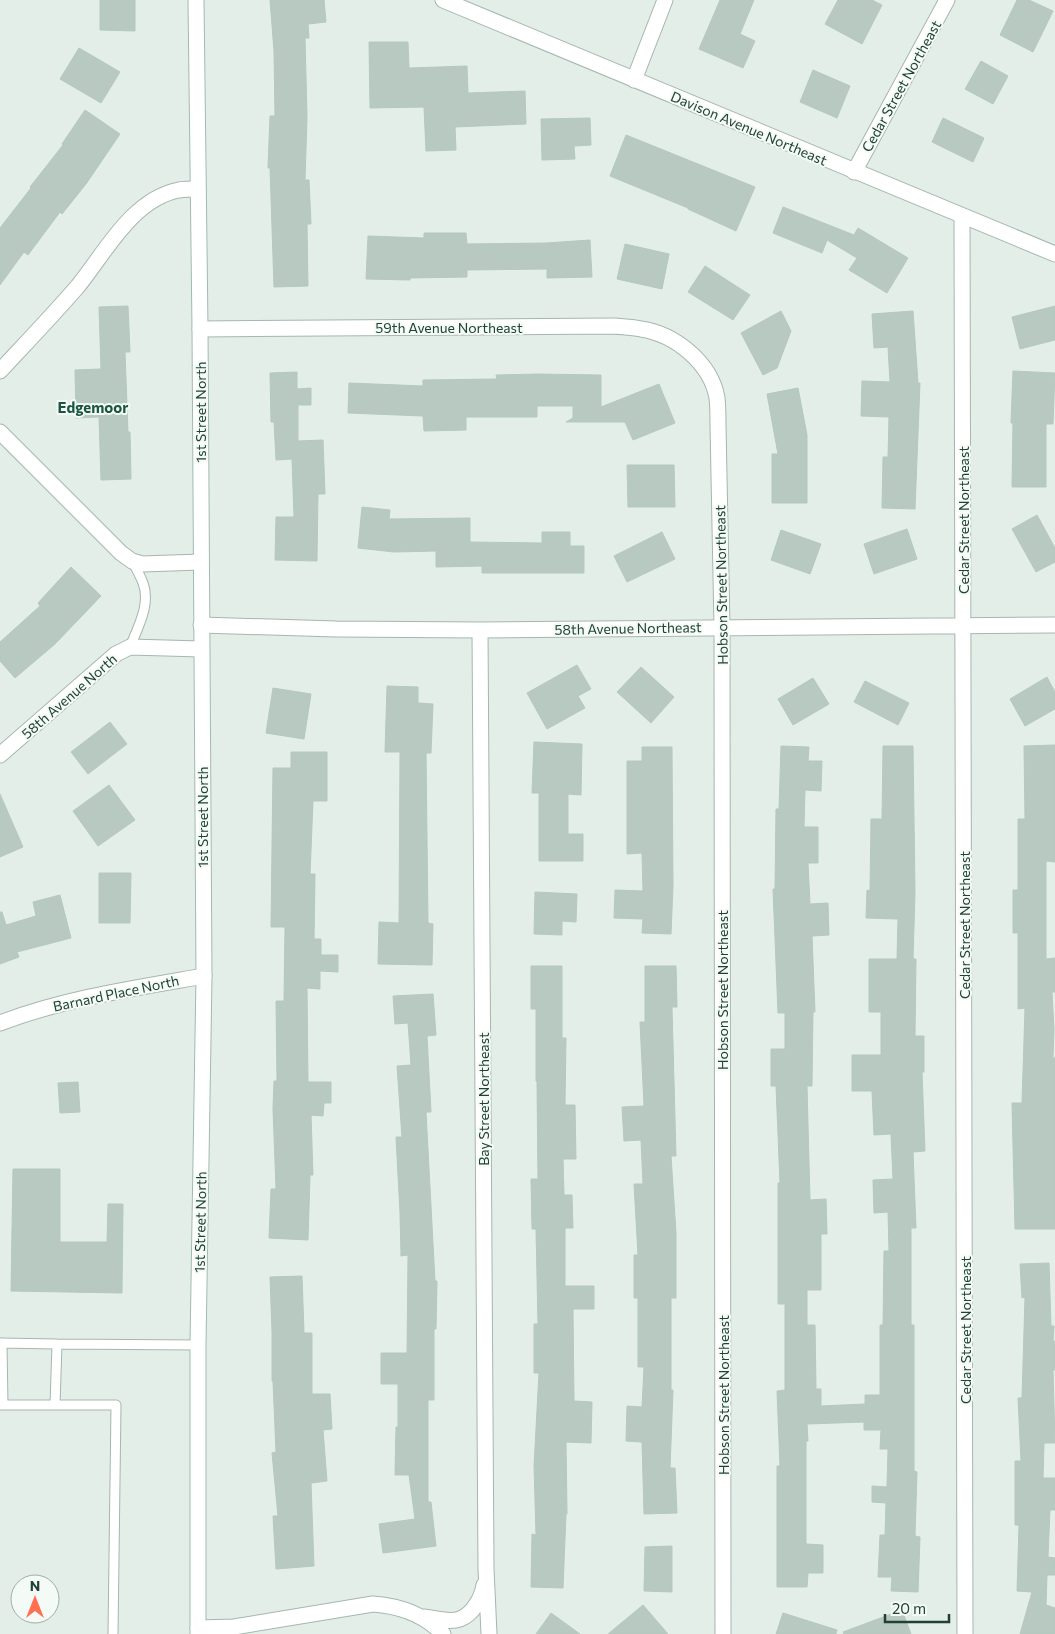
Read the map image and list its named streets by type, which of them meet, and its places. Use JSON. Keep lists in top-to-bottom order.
{
  "streets": {
    "street": [
      "Cedar Street Northeast",
      "Davison Avenue Northeast",
      "59th Avenue Northeast",
      "1st Street North",
      "Hobson Street Northeast",
      "58th Avenue Northeast",
      "58th Avenue North",
      "Barnard Place North",
      "Bay Street Northeast"
    ]
  },
  "crossings": [
    ["Cedar Street Northeast", "Davison Avenue Northeast"],
    ["Cedar Street Northeast", "58th Avenue Northeast"],
    ["59th Avenue Northeast", "1st Street North"],
    ["59th Avenue Northeast", "Hobson Street Northeast"],
    ["1st Street North", "58th Avenue Northeast"],
    ["1st Street North", "58th Avenue North"],
    ["1st Street North", "Barnard Place North"],
    ["Hobson Street Northeast", "58th Avenue Northeast"],
    ["58th Avenue Northeast", "Bay Street Northeast"]
  ],
  "districts": ["Edgemoor"],
  "scale_bar": "20 m",
  "north": "top"
}
